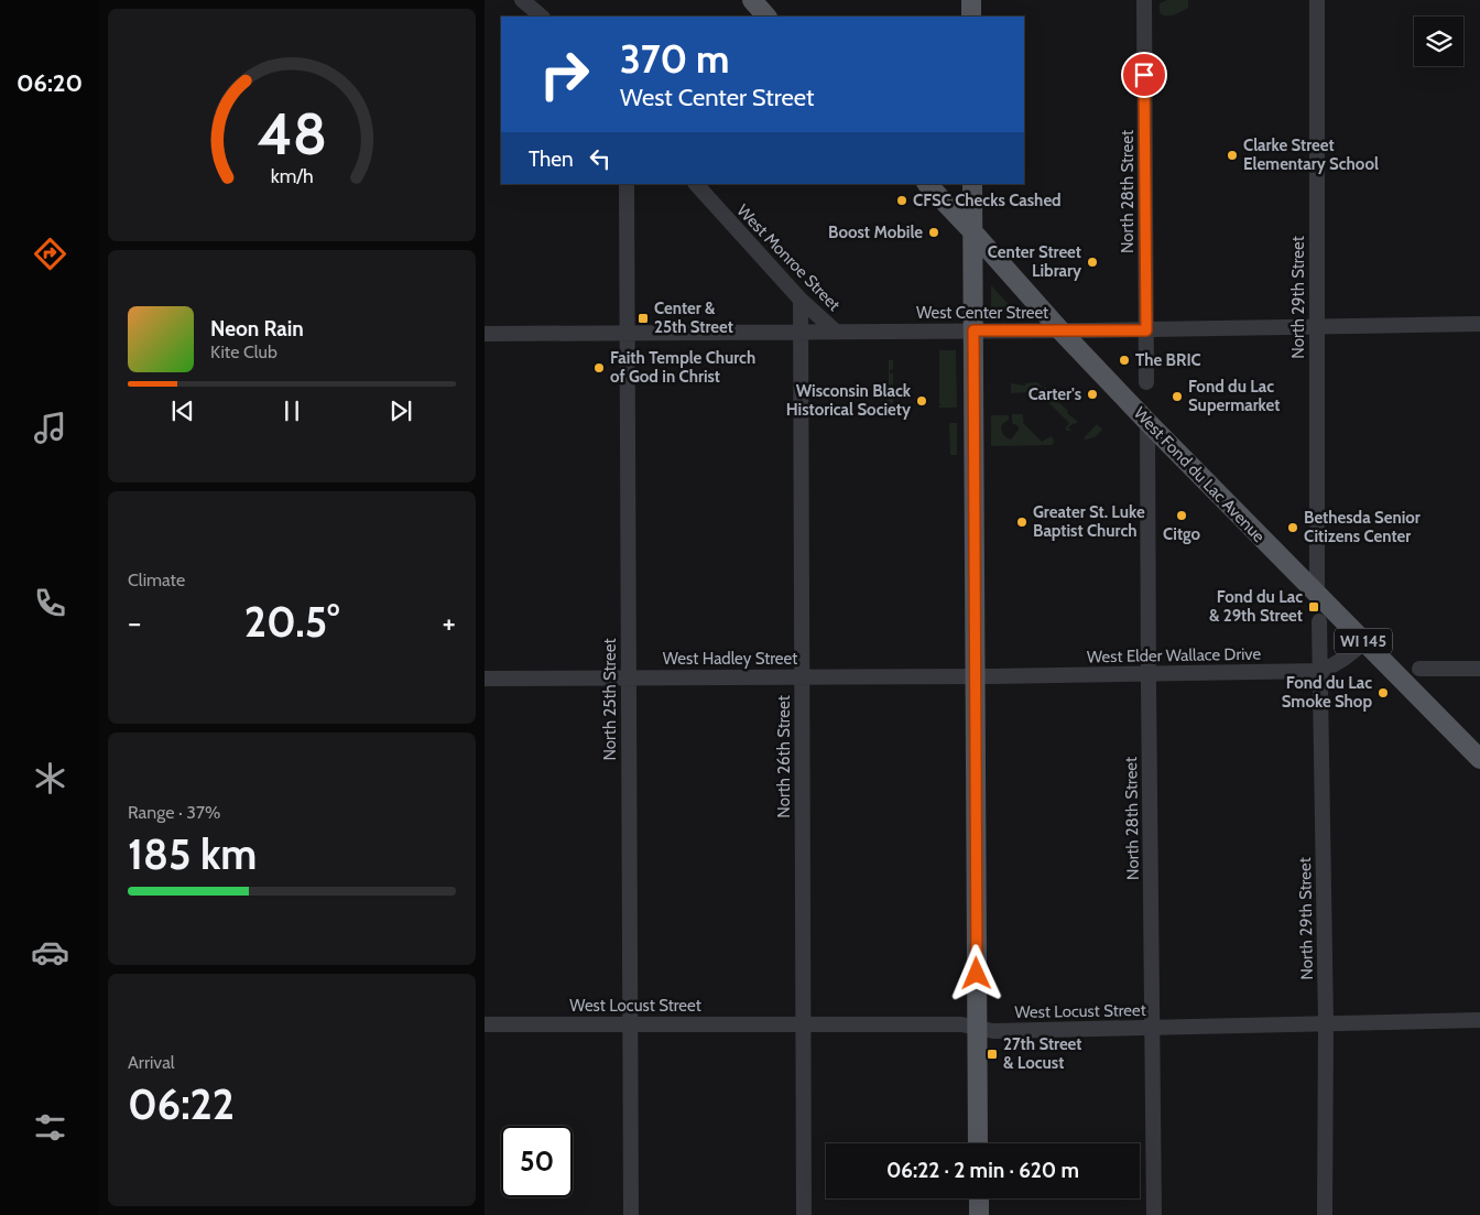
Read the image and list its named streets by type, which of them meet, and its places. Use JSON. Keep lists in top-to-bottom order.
{
  "streets": {
    "main road": ["West Fond du Lac Avenue", "WI 145"],
    "street": [
      "North 28th Street",
      "West Monroe Street",
      "North 29th Street",
      "West Center Street",
      "West Elder Wallace Drive",
      "West Hadley Street",
      "North 25th Street",
      "North 26th Street",
      "West Locust Street"
    ]
  },
  "crossings": [
    ["North 28th Street", "West Center Street"],
    ["North 28th Street", "West Fond du Lac Avenue"],
    ["North 28th Street", "West Elder Wallace Drive"],
    ["North 28th Street", "West Locust Street"],
    ["West Monroe Street", "West Center Street"],
    ["West Monroe Street", "North 26th Street"],
    ["North 29th Street", "West Center Street"],
    ["North 29th Street", "West Fond du Lac Avenue"],
    ["North 29th Street", "West Elder Wallace Drive"],
    ["North 29th Street", "West Locust Street"],
    ["West Center Street", "West Fond du Lac Avenue"],
    ["West Center Street", "North 25th Street"],
    ["West Center Street", "North 26th Street"],
    ["West Fond du Lac Avenue", "West Elder Wallace Drive"],
    ["West Elder Wallace Drive", "West Hadley Street"],
    ["West Hadley Street", "North 25th Street"],
    ["West Hadley Street", "North 26th Street"],
    ["North 25th Street", "West Locust Street"],
    ["North 26th Street", "West Locust Street"]
  ],
  "places": {
    "other": [
      "Clarke Street Elementary School",
      "CFSC Checks Cashed",
      "Boost Mobile",
      "Center Street Library",
      "The BRIC",
      "Faith Temple Church of God in Christ",
      "Carter's",
      "Fond du Lac Supermarket",
      "Wisconsin Black Historical Society",
      "Citgo",
      "Greater St. Luke Baptist Church",
      "Bethesda Senior Citizens Center",
      "Fond du Lac Smoke Shop"
    ],
    "transit": ["Center & 25th Street", "Fond du Lac & 29th Street", "27th Street & Locust"]
  },
  "page": {
    "tabs": "06:20",
    "turn": ["370 m", "West Center Street"],
    "then": "Then",
    "song": ["Neon Rain", "Kite Club"],
    "tile": [
      "Climate",
      ["Range · 37%", "185 km"],
      ["Arrival", "06:22"]
    ],
    "heat": ["−", "20.5°", "+"],
    "limit": "50",
    "trip": "06:22 · 2 min · 620 m",
    "gauge": ["48", "km/h"]
  }
}
